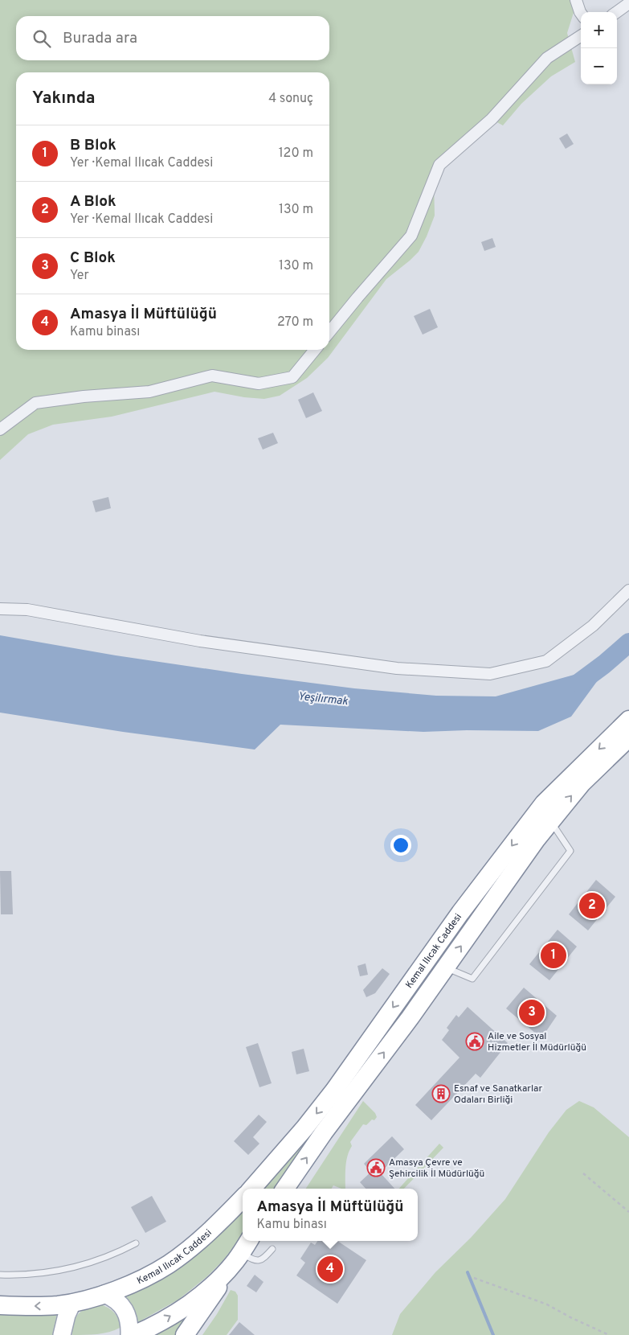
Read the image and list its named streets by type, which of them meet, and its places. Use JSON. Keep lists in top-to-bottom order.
{
  "streets": {
    "highway": ["Kemal Ilıcak Caddesi"]
  },
  "water": ["Yeşilırmak"],
  "places": {
    "public building": ["Aile ve Sosyal Hizmetler İl Müdürlüğü", "Amasya Çevre ve Şehircilik İl Müdürlüğü"],
    "building": ["Esnaf ve Sanatkarlar Odaları Birliği"]
  },
  "page": {
    "map_buttons": ["+", "−"],
    "search": "Burada ara",
    "heading": ["Yakında", "4 sonuç"],
    "list": [
      {
        "mark": "1",
        "name": "B Blok",
        "note": "Yer · Kemal Ilıcak Caddesi",
        "value": "120 m"
      },
      {
        "mark": "2",
        "name": "A Blok",
        "note": "Yer · Kemal Ilıcak Caddesi",
        "value": "130 m"
      },
      {
        "mark": "3",
        "name": "C Blok",
        "note": "Yer",
        "value": "130 m"
      },
      {
        "mark": "4",
        "name": "Amasya İl Müftülüğü",
        "note": "Kamu binası",
        "value": "270 m"
      }
    ],
    "pins": [
      "2",
      "1",
      "3",
      "4"
    ],
    "popup": ["Amasya İl Müftülüğü", "Kamu binası"]
  }
}
